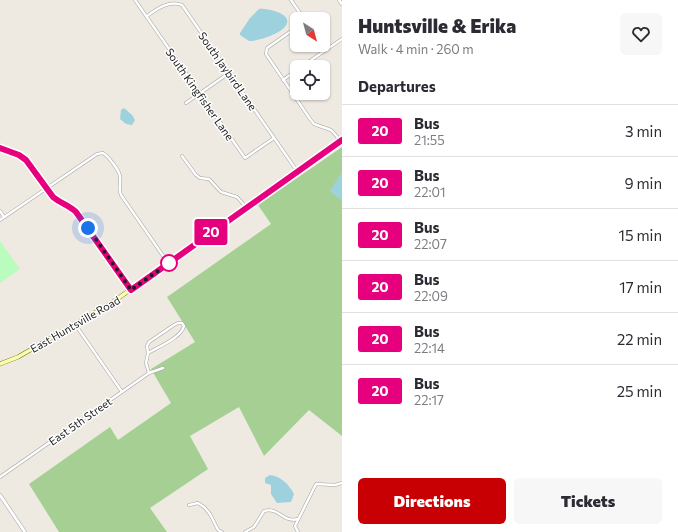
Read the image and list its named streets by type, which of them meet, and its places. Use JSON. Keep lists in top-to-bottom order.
{
  "streets": {
    "main road": ["East Huntsville Road"],
    "street": ["South Jaybird Lane", "South Kingfisher Lane", "East 5th Street"]
  },
  "crossings": [
    ["South Jaybird Lane", "South Kingfisher Lane"],
    ["South Jaybird Lane", "East Huntsville Road"]
  ],
  "lines": ["bus line 20"],
  "north": "bottom right",
  "page": {
    "on_map": "20",
    "heading": [
      ["Huntsville & Erika", "Walk · 4 min · 260 m"],
      "Departures"
    ],
    "list": [
      {
        "mark": "20",
        "name": "Bus",
        "note": "21:55",
        "value": "3 min"
      },
      {
        "mark": "20",
        "name": "Bus",
        "note": "22:01",
        "value": "9 min"
      },
      {
        "mark": "20",
        "name": "Bus",
        "note": "22:07",
        "value": "15 min"
      },
      {
        "mark": "20",
        "name": "Bus",
        "note": "22:09",
        "value": "17 min"
      },
      {
        "mark": "20",
        "name": "Bus",
        "note": "22:14",
        "value": "22 min"
      },
      {
        "mark": "20",
        "name": "Bus",
        "note": "22:17",
        "value": "25 min"
      }
    ],
    "buttons": ["Directions", "Tickets"]
  }
}
